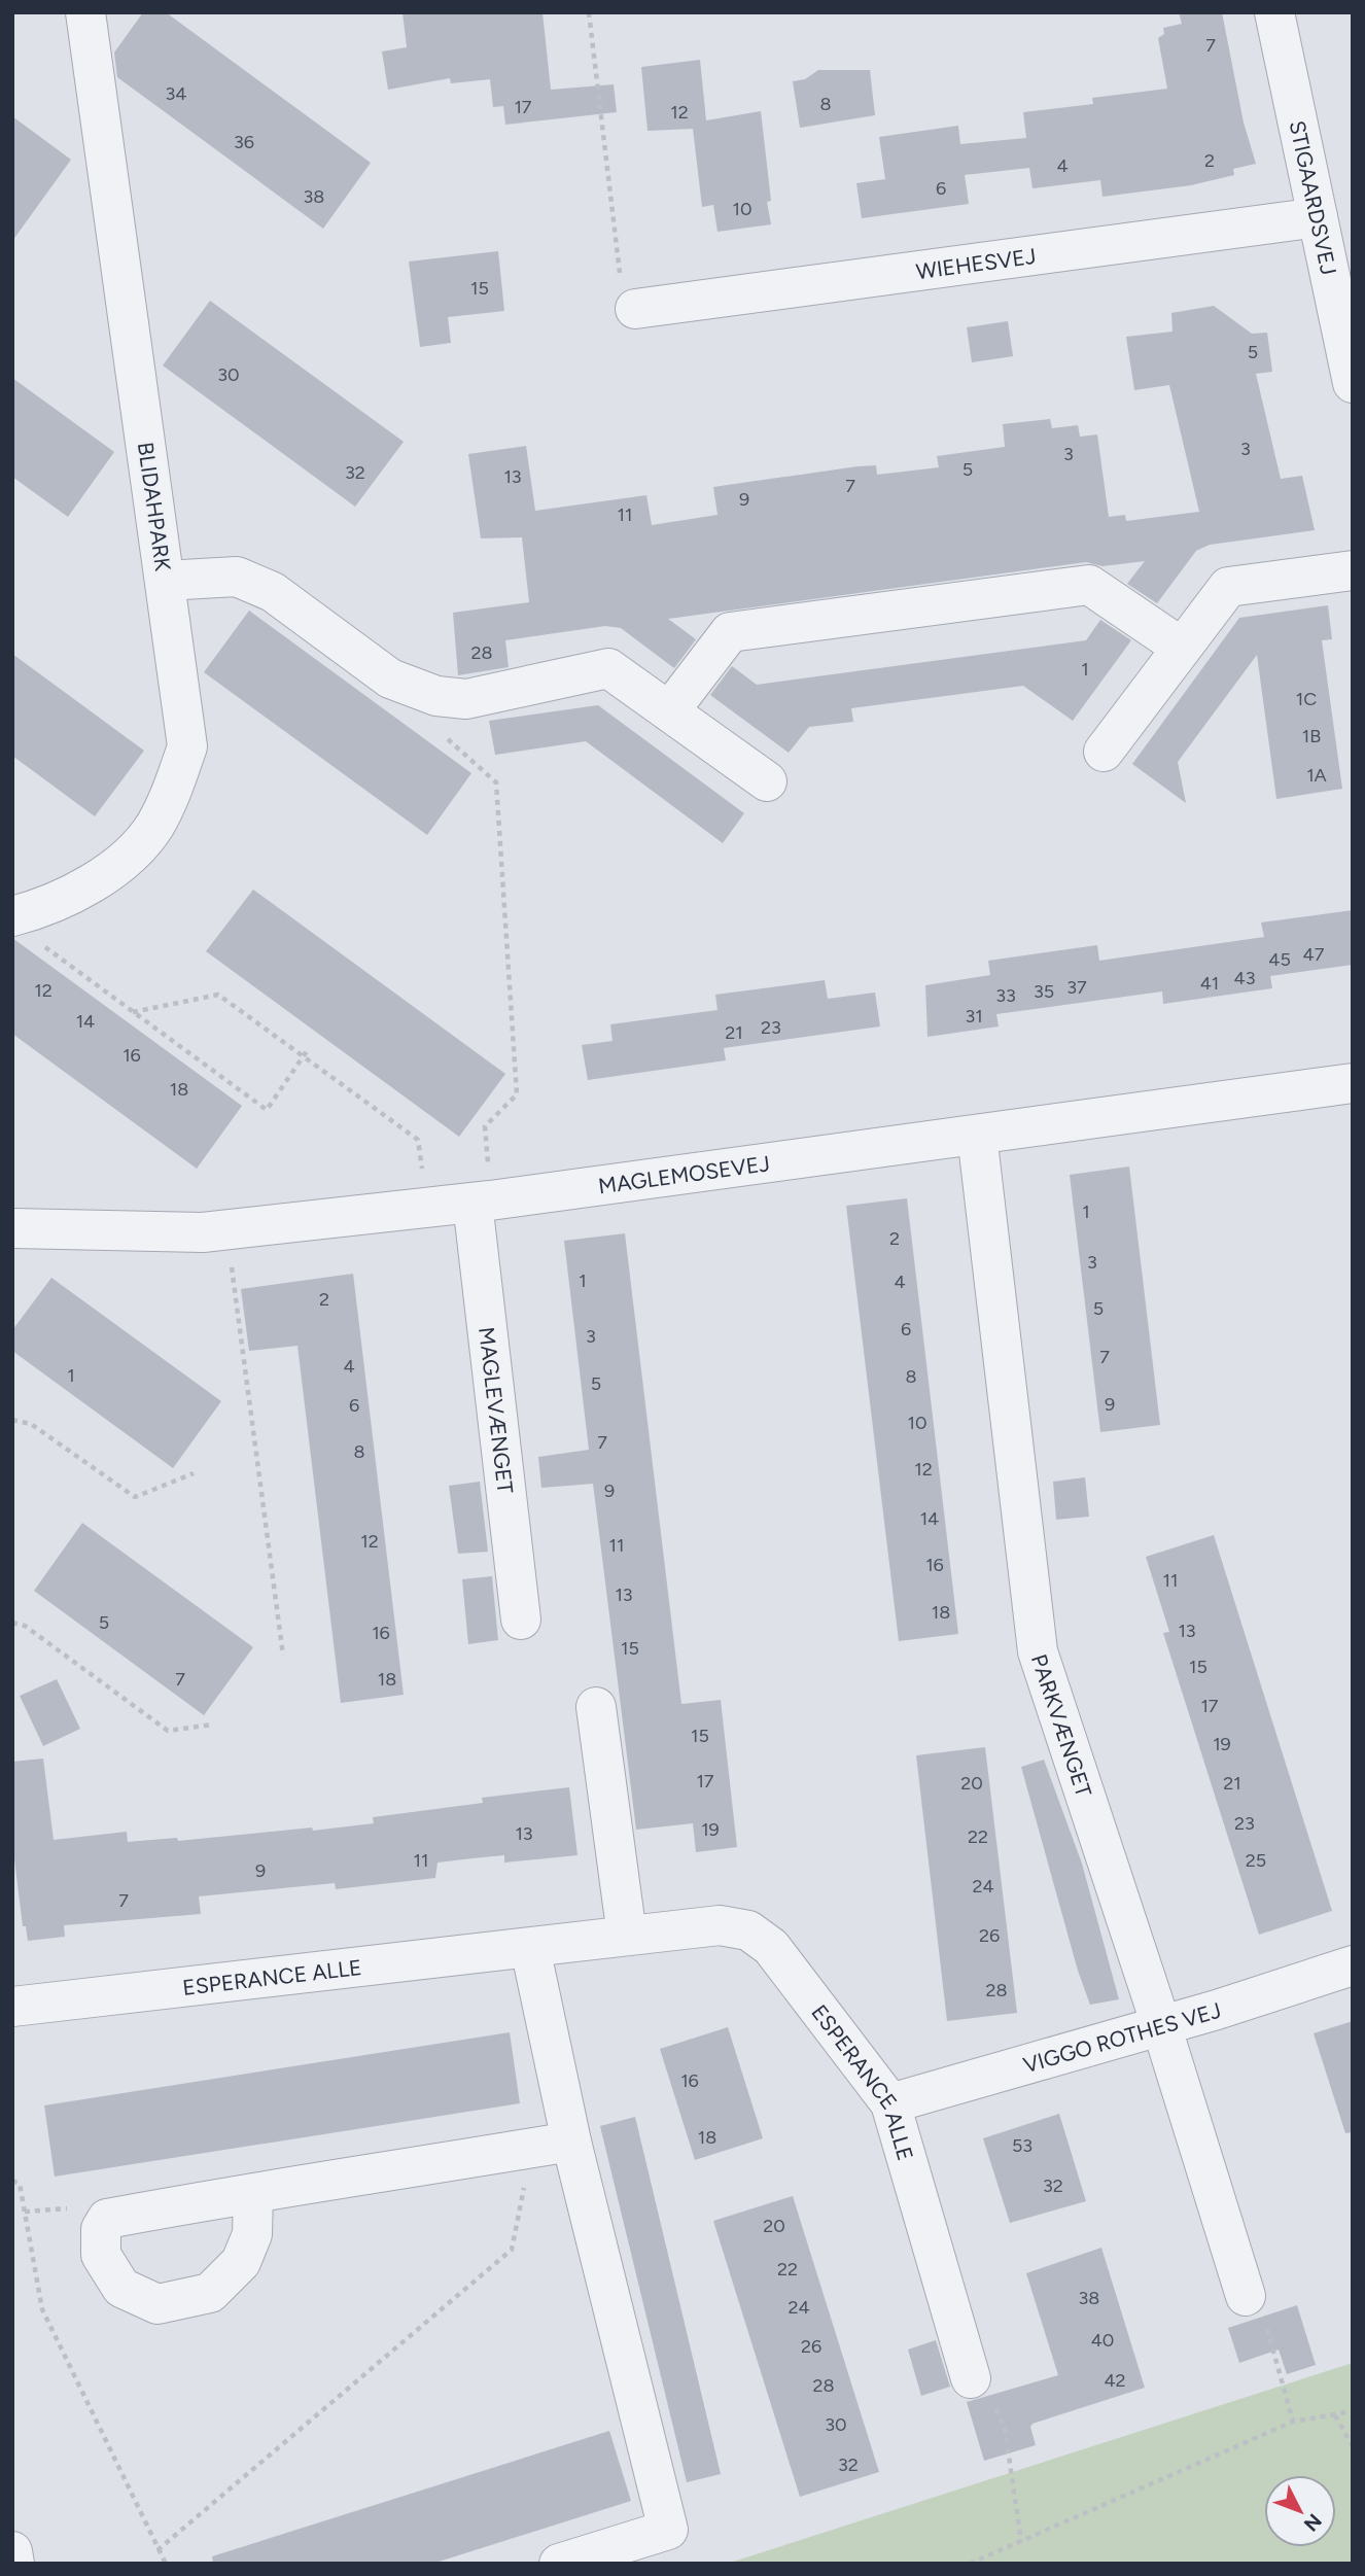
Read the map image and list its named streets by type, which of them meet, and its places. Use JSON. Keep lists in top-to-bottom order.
{
  "streets": {
    "street": [
      "STIGAARDSVEJ",
      "WIEHESVEJ",
      "BLIDAHPARK",
      "MAGLEMOSEVEJ",
      "MAGLEVÆNGET",
      "PARKVÆNGET",
      "ESPERANCE ALLE",
      "VIGGO ROTHES VEJ"
    ]
  },
  "crossings": [
    ["STIGAARDSVEJ", "WIEHESVEJ"],
    ["MAGLEMOSEVEJ", "MAGLEVÆNGET"],
    ["MAGLEMOSEVEJ", "PARKVÆNGET"],
    ["PARKVÆNGET", "VIGGO ROTHES VEJ"],
    ["ESPERANCE ALLE", "VIGGO ROTHES VEJ"]
  ],
  "house_numbers": [
    "7",
    "34",
    "8",
    "17",
    "12",
    "36",
    "2",
    "4",
    "6",
    "38",
    "10",
    "15",
    "5",
    "30",
    "3",
    "3",
    "5",
    "32",
    "13",
    "7",
    "9",
    "11",
    "28",
    "1",
    "1C",
    "1B",
    "1A",
    "47",
    "45",
    "43",
    "41",
    "37",
    "12",
    "35",
    "33",
    "31",
    "14",
    "23",
    "21",
    "16",
    "18",
    "1",
    "2",
    "3",
    "1",
    "4",
    "2",
    "5",
    "6",
    "3",
    "7",
    "4",
    "1",
    "8",
    "5",
    "9",
    "6",
    "10",
    "7",
    "8",
    "12",
    "9",
    "14",
    "12",
    "11",
    "16",
    "11",
    "13",
    "18",
    "5",
    "13",
    "16",
    "15",
    "15",
    "7",
    "18",
    "17",
    "15",
    "19",
    "17",
    "20",
    "21",
    "23",
    "19",
    "13",
    "22",
    "11",
    "25",
    "9",
    "24",
    "7",
    "26",
    "28",
    "16",
    "18",
    "53",
    "32",
    "20",
    "22",
    "38",
    "24",
    "40",
    "26",
    "42",
    "28",
    "30",
    "32"
  ],
  "north": "bottom right"
}
